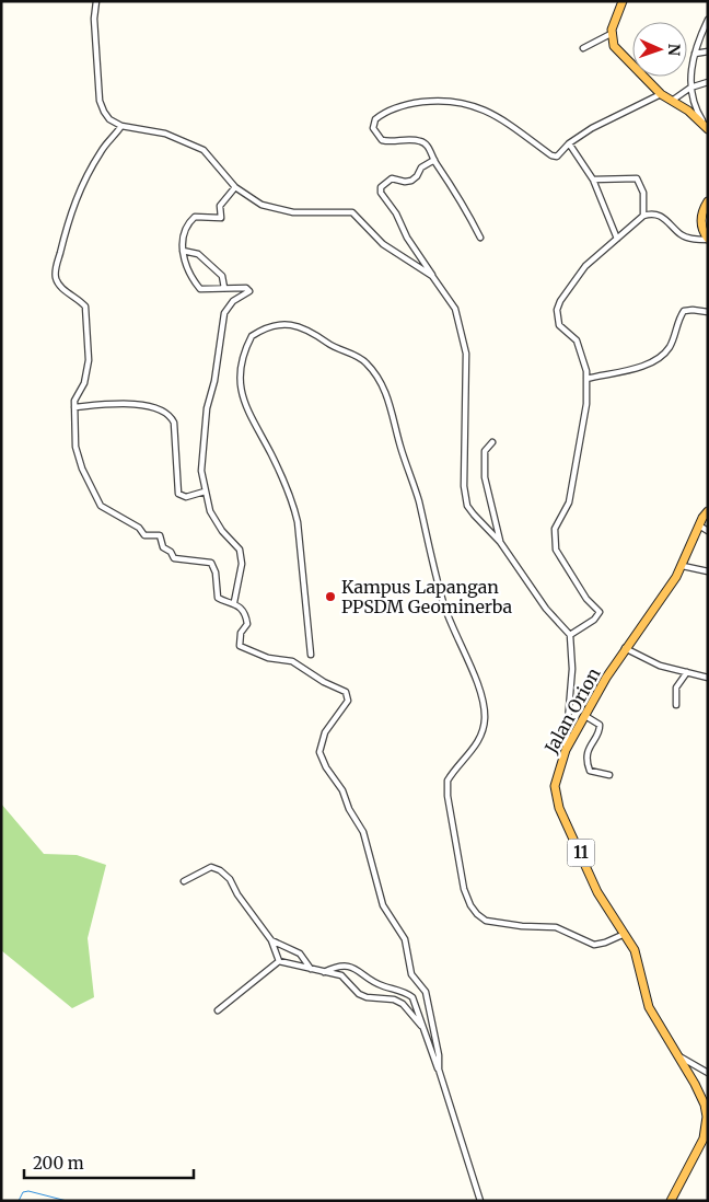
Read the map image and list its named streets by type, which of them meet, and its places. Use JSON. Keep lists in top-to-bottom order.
{
  "streets": {
    "highway": ["Jalan Orion", "11"]
  },
  "places": ["Kampus Lapangan PPSDM Geominerba"],
  "scale_bar": "200 m",
  "north": "right"
}
